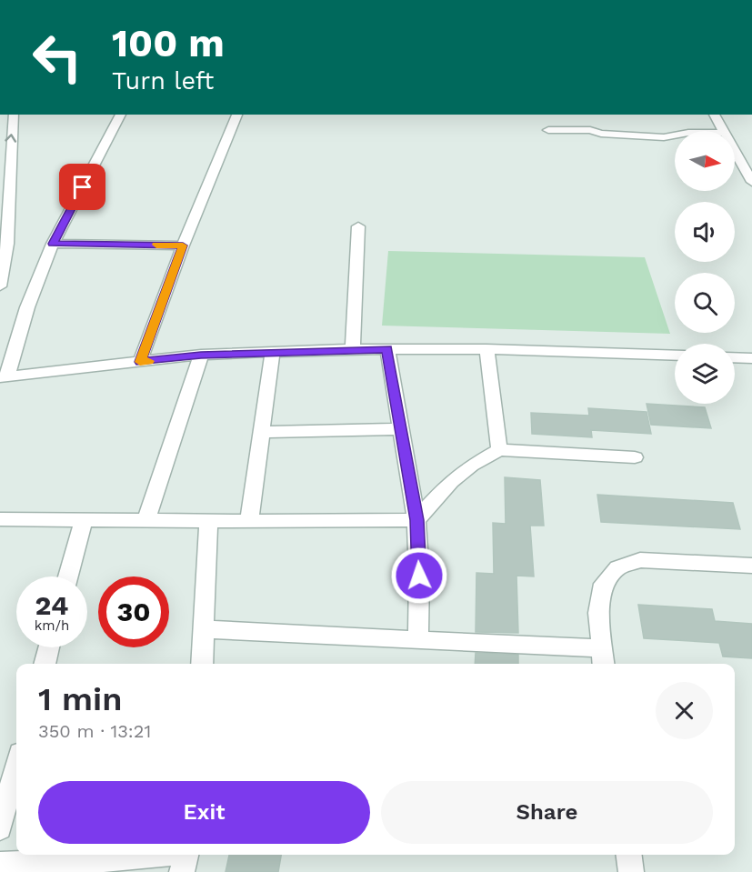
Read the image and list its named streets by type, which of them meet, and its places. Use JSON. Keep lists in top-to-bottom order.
{
  "north": "right",
  "page": {
    "turn": ["100 m", "Turn left"],
    "speed": "24 km/h",
    "limit": "30",
    "heading": ["1 min", "350 m · 13:21"],
    "buttons": ["Exit", "Share"]
  }
}
